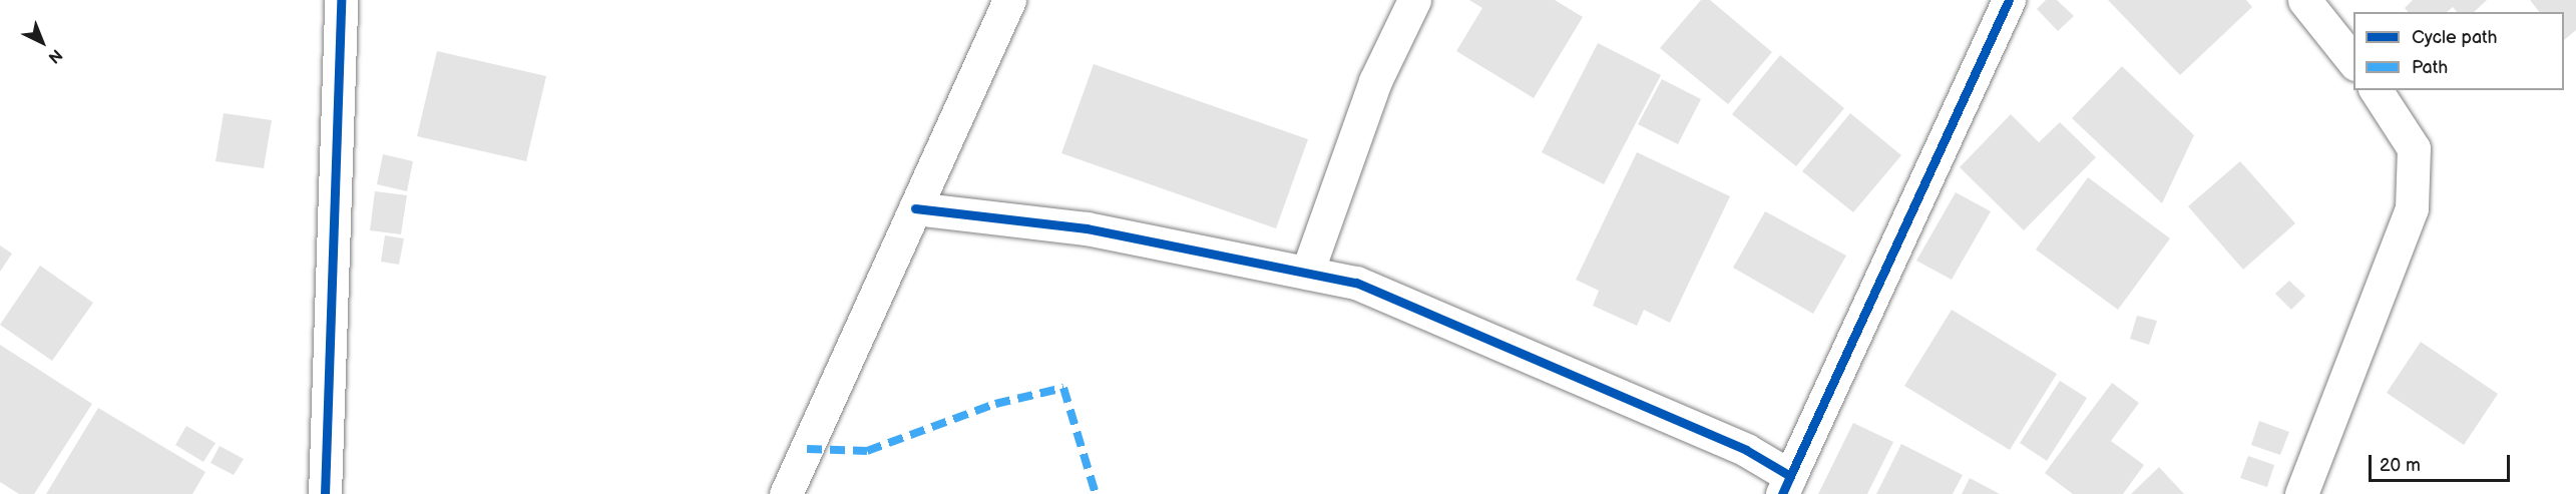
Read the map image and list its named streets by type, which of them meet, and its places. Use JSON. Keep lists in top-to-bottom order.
{
  "legend": ["Cycle path", "Path"],
  "scale_bar": "20 m",
  "north": "bottom right"
}
